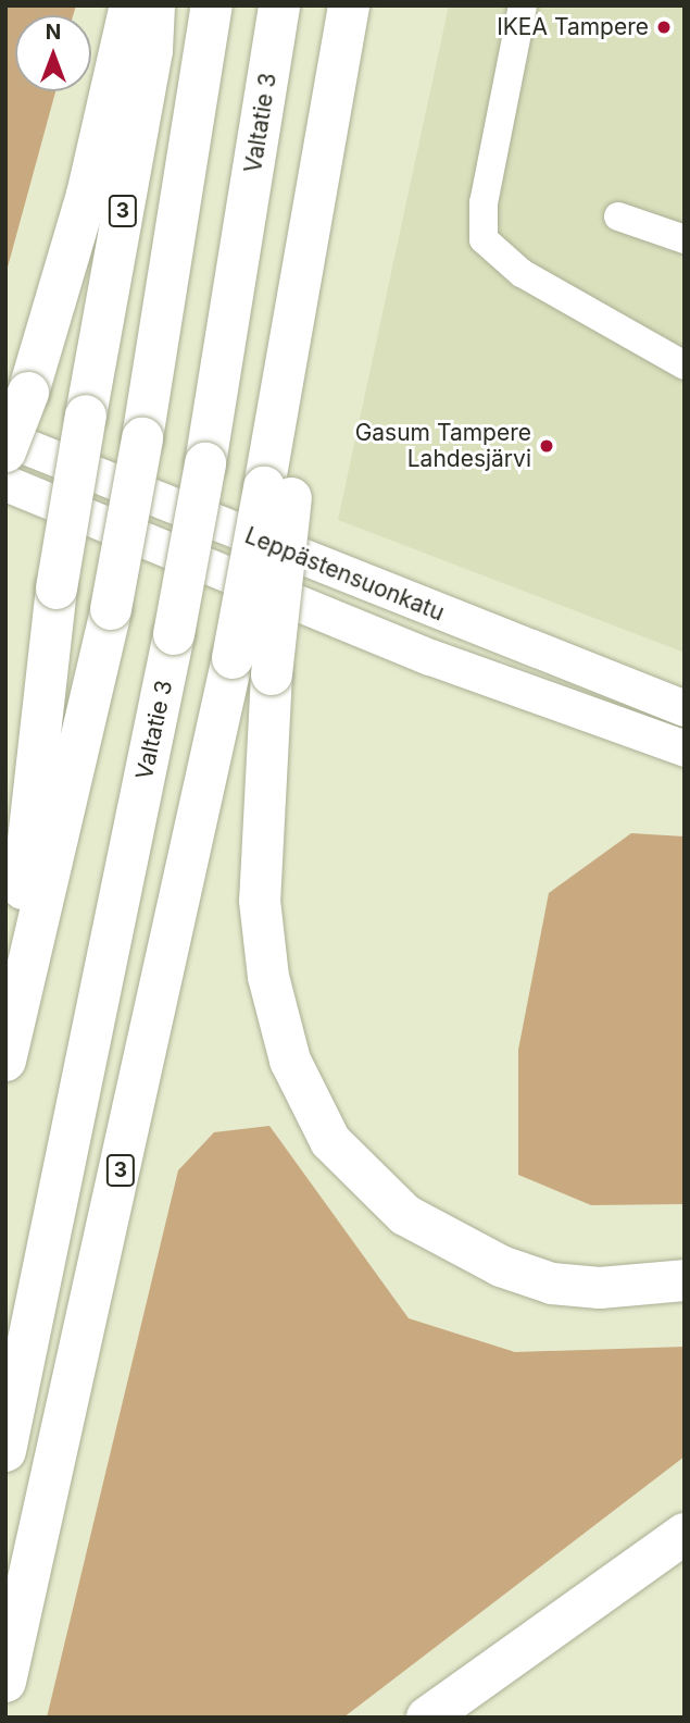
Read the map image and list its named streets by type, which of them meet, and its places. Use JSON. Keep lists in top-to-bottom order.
{
  "streets": {
    "highway": ["Valtatie 3", "3"],
    "main road": ["Leppästensuonkatu"]
  },
  "places": ["IKEA Tampere", "Gasum Tampere Lahdesjärvi"],
  "north": "top"
}
